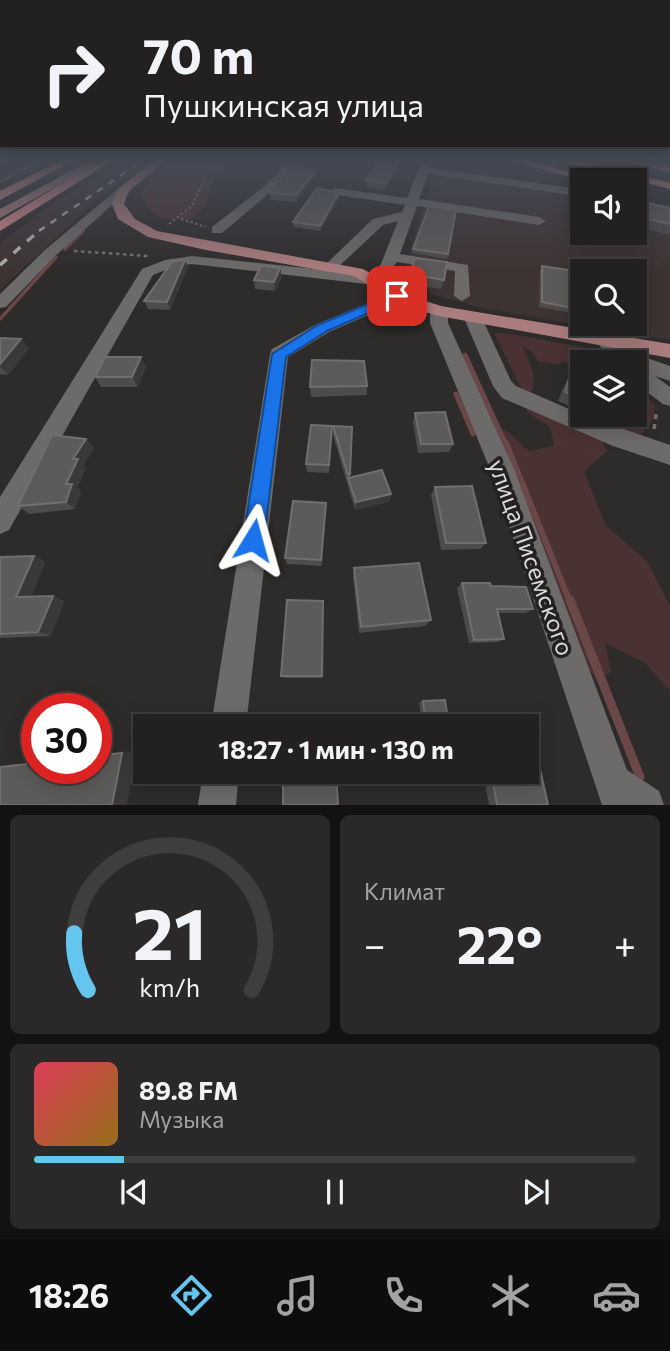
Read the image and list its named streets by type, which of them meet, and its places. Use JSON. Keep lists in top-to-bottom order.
{
  "streets": {
    "street": ["улица Писемского"]
  },
  "page": {
    "turn": ["70 m", "Пушкинская улица"],
    "limit": "30",
    "trip": "18:27 · 1 мин · 130 m",
    "tile": "Климат",
    "heat": ["−", "22°", "+"],
    "song": ["89.8 FM", "Музыка"],
    "tabs": "18:26",
    "gauge": ["21", "km/h"]
  }
}
